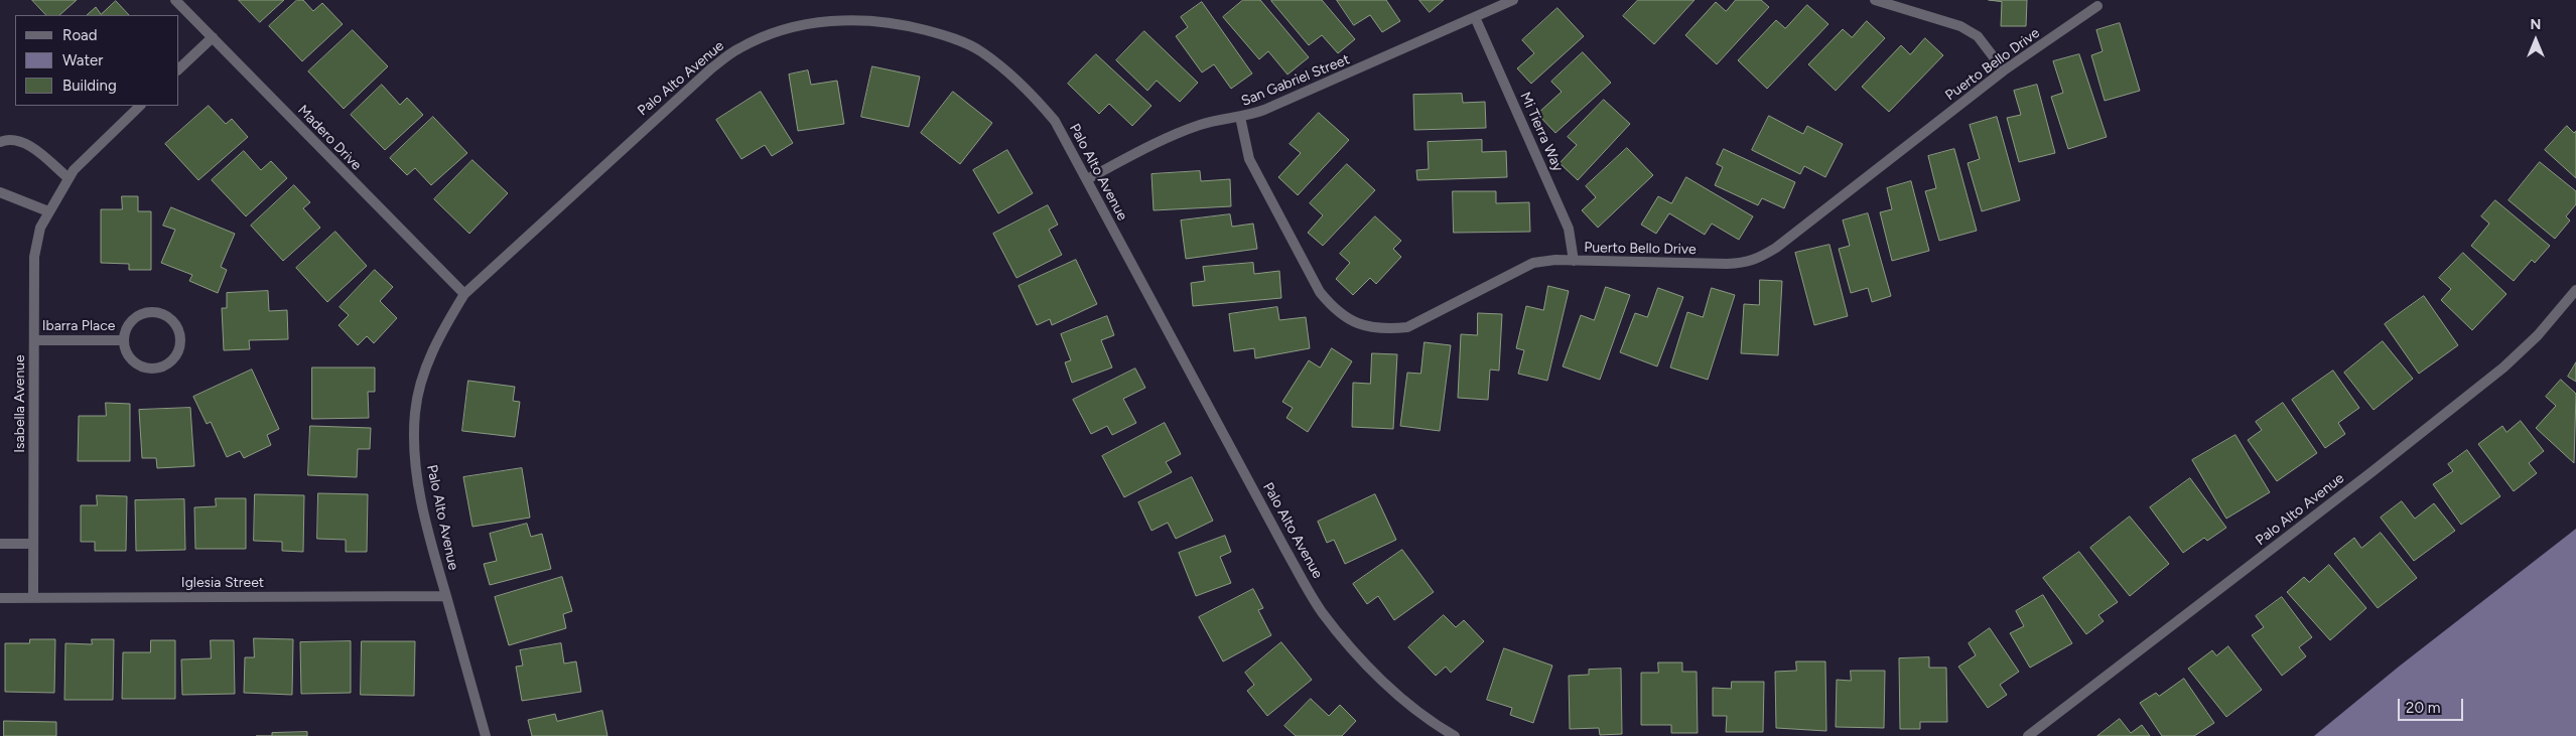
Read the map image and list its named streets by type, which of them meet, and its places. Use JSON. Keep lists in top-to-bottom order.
{
  "streets": {
    "street": [
      "Puerto Bello Drive",
      "Palo Alto Avenue",
      "San Gabriel Street",
      "Mi Tierra Way",
      "Madero Drive",
      "Ibarra Place",
      "Isabella Avenue",
      "Iglesia Street"
    ]
  },
  "crossings": [
    ["Puerto Bello Drive", "San Gabriel Street"],
    ["Puerto Bello Drive", "Mi Tierra Way"],
    ["Palo Alto Avenue", "San Gabriel Street"],
    ["Palo Alto Avenue", "Madero Drive"],
    ["Palo Alto Avenue", "Iglesia Street"],
    ["San Gabriel Street", "Mi Tierra Way"],
    ["Ibarra Place", "Isabella Avenue"],
    ["Isabella Avenue", "Iglesia Street"]
  ],
  "legend": ["Road", "Water", "Building"],
  "scale_bar": "20 m",
  "north": "top"
}
